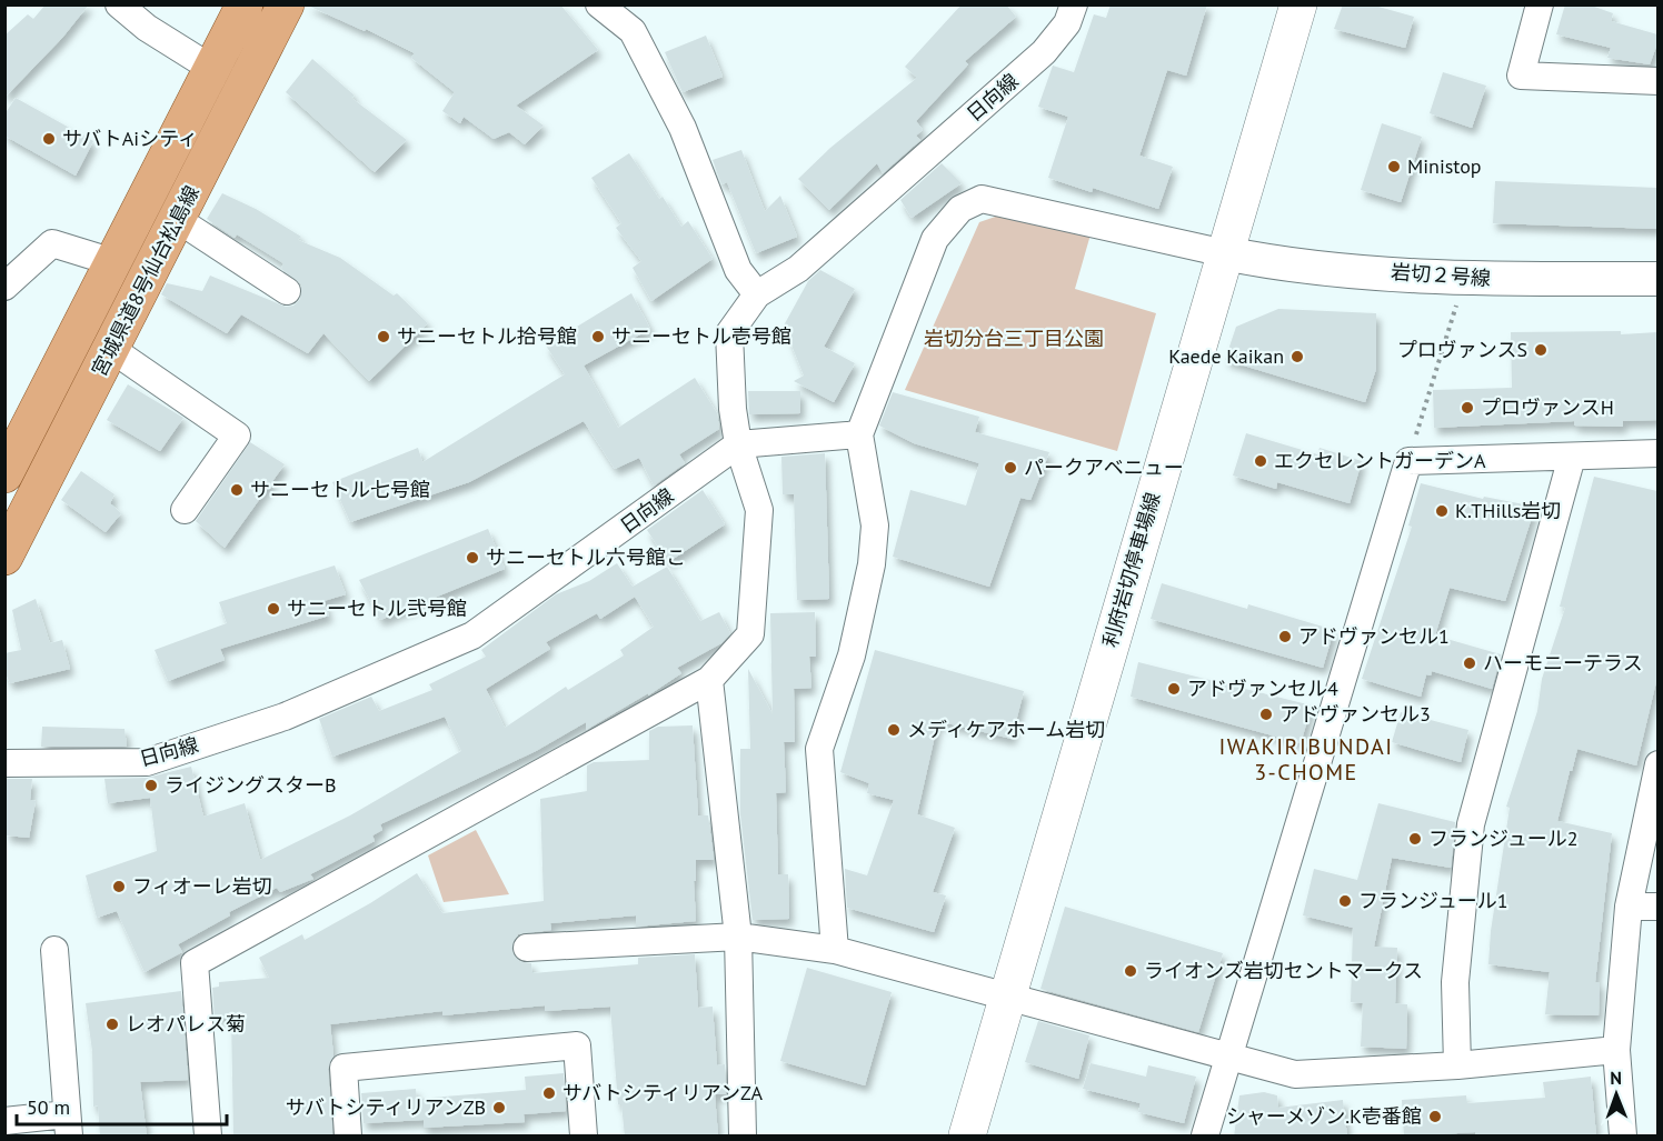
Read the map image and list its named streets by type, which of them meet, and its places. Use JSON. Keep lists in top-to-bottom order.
{
  "streets": {
    "main road": ["宮城県道8号仙台松島線", "利府岩切停車場線"],
    "street": ["日向線", "岩切２号線"]
  },
  "crossings": [
    ["岩切２号線", "利府岩切停車場線"]
  ],
  "districts": ["IWAKIRIBUNDAI 3-CHOME"],
  "parks": ["岩切分台三丁目公園"],
  "places": [
    "サバトAiシティ",
    "Ministop",
    "サニーセトル拾号館",
    "サニーセトル壱号館",
    "プロヴァンスS",
    "Kaede Kaikan",
    "プロヴァンスH",
    "エクセレントガーデンA",
    "パークアベニュー",
    "サニーセトル七号館",
    "K.THills岩切",
    "サニーセトル六号館こ",
    "サニーセトル弐号館",
    "アドヴァンセル1",
    "ハーモニーテラス",
    "アドヴァンセル4",
    "アドヴァンセル3",
    "メディケアホーム岩切",
    "ライジングスターB",
    "フランジュール2",
    "フィオーレ岩切",
    "フランジュール1",
    "ライオンズ岩切セントマークス",
    "レオパレス菊",
    "サバトシティリアンZA",
    "サバトシティリアンZB",
    "シャーメゾン.K壱番館"
  ],
  "scale_bar": "50 m",
  "north": "top"
}
